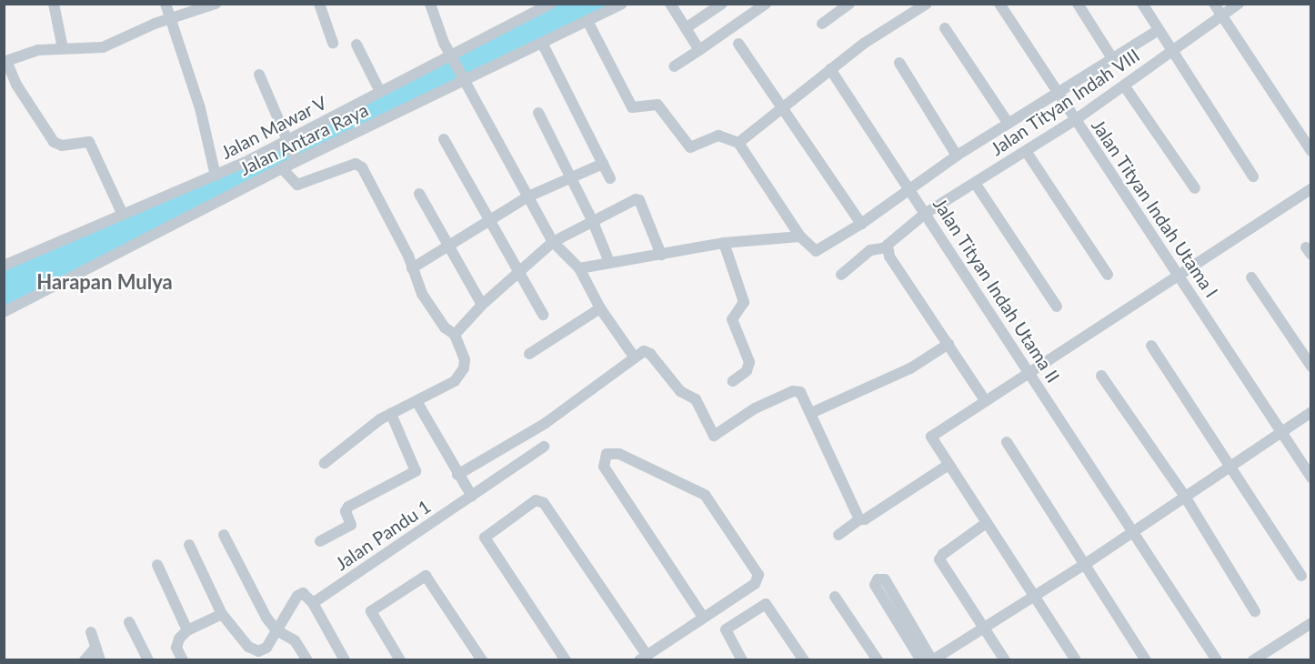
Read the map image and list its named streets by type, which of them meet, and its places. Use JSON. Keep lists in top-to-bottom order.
{
  "streets": {
    "street": [
      "Jalan Tityan Indah VIII",
      "Jalan Mawar V",
      "Jalan Antara Raya",
      "Jalan Tityan Indah Utama I",
      "Jalan Tityan Indah Utama II",
      "Jalan Pandu 1"
    ]
  },
  "crossings": [
    ["Jalan Tityan Indah VIII", "Jalan Tityan Indah Utama I"],
    ["Jalan Tityan Indah VIII", "Jalan Tityan Indah Utama II"]
  ],
  "districts": ["Harapan Mulya"]
}
